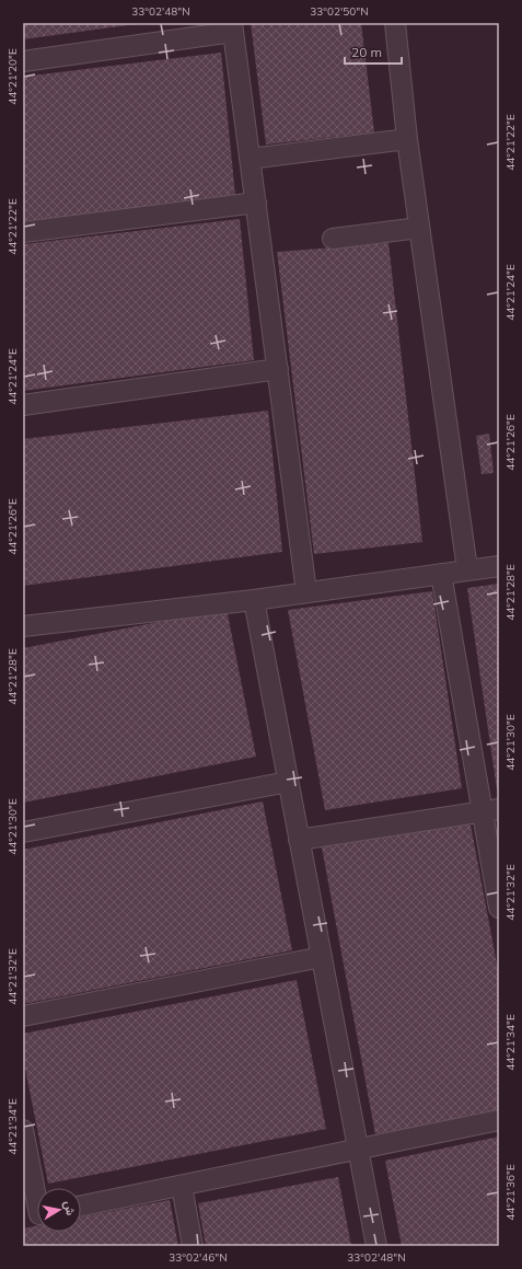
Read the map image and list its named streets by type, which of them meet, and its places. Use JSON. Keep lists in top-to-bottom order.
{
  "scale_bar": "20 m",
  "north": "right",
  "coordinates": [
    "33°02'48\"N",
    "33°02'50\"N",
    "44°21'20\"E",
    "44°21'22\"E",
    "44°21'24\"E",
    "44°21'26\"E",
    "44°21'28\"E",
    "44°21'30\"E",
    "44°21'32\"E",
    "44°21'34\"E",
    "44°21'36\"E",
    "33°02'46\"N"
  ]
}
